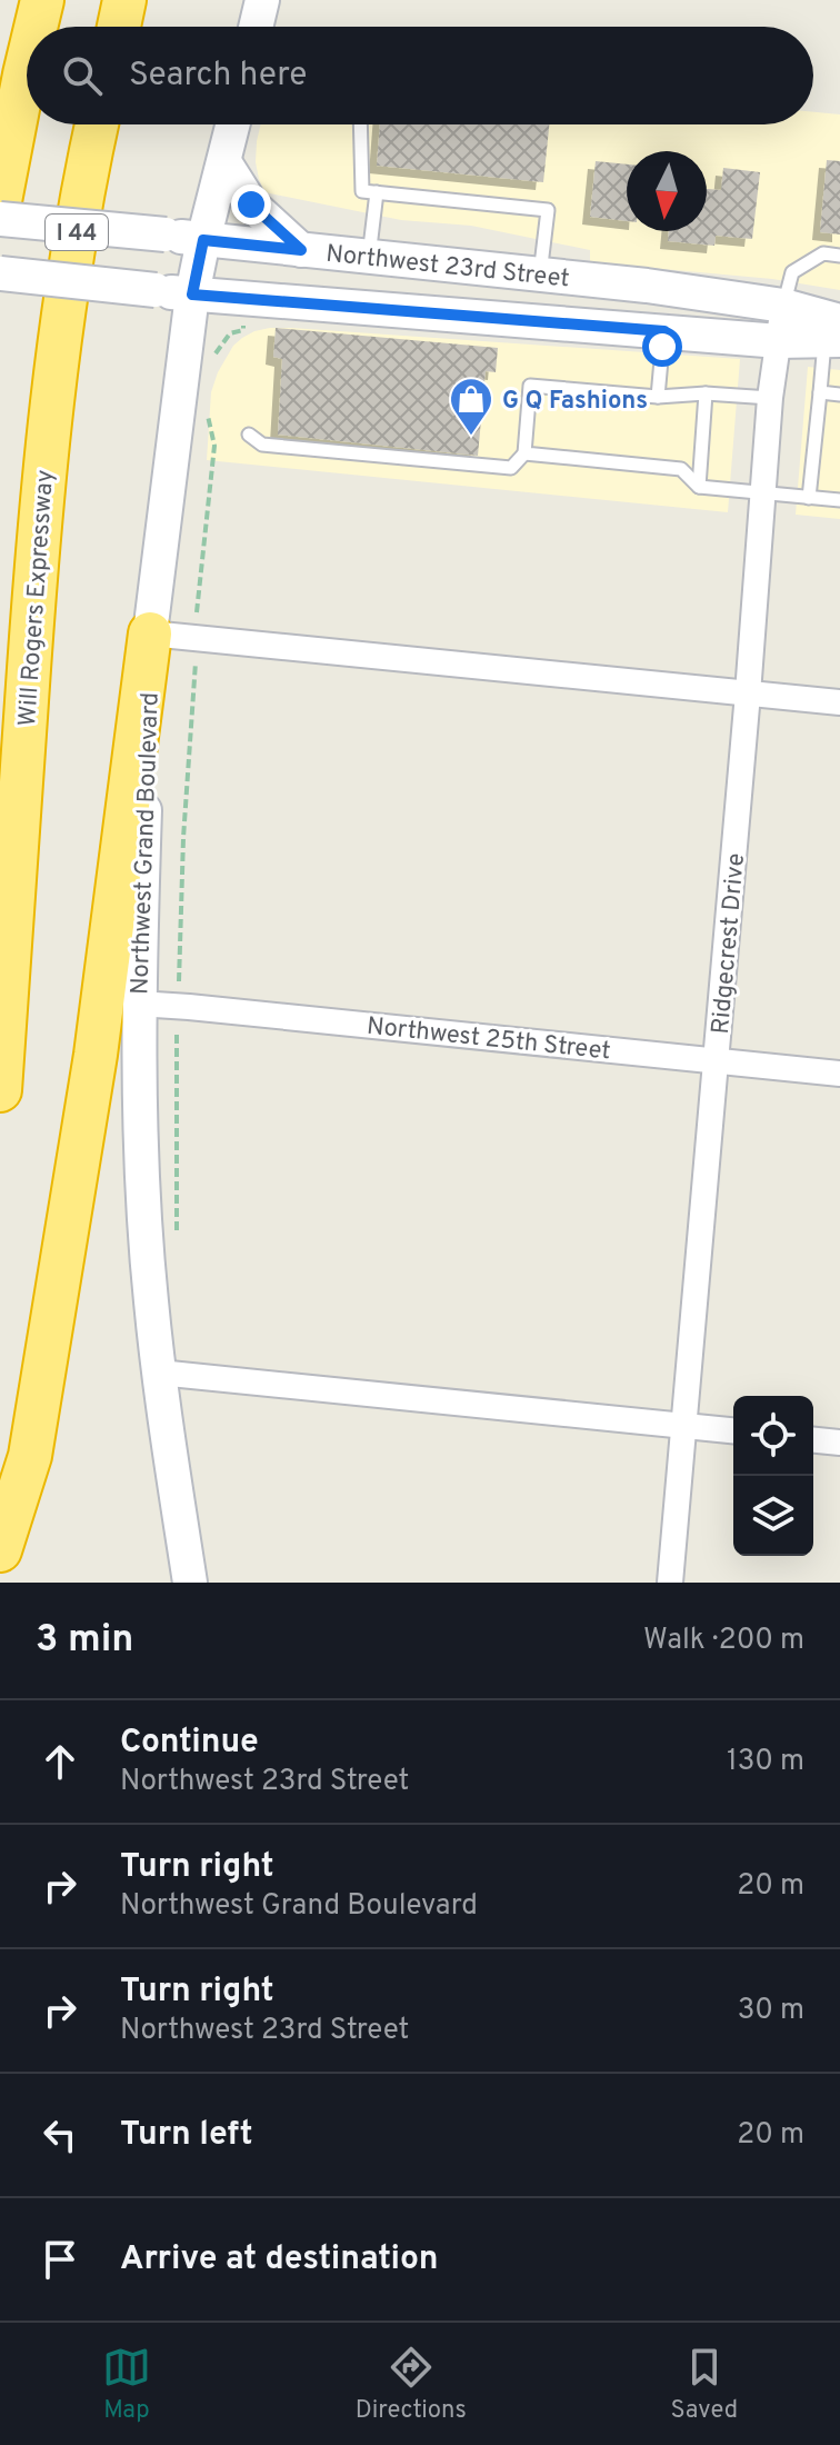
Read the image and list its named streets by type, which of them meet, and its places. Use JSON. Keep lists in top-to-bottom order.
{
  "streets": {
    "highway": ["I 44", "Will Rogers Expressway"],
    "main road": ["Northwest 23rd Street", "Northwest Grand Boulevard"],
    "street": ["Ridgecrest Drive", "Northwest 25th Street"]
  },
  "crossings": [
    ["Northwest 23rd Street", "Northwest Grand Boulevard"],
    ["Northwest 23rd Street", "Ridgecrest Drive"],
    ["Northwest Grand Boulevard", "Northwest 25th Street"],
    ["Ridgecrest Drive", "Northwest 25th Street"]
  ],
  "places": {
    "shop": ["G Q Fashions"]
  },
  "north": "bottom",
  "page": {
    "search": "Search here",
    "heading": ["3 min", "Walk · 200 m"],
    "list": [
      ["Continue", "Northwest 23rd Street", "130 m"],
      ["Turn right", "Northwest Grand Boulevard", "20 m"],
      ["Turn right", "Northwest 23rd Street", "30 m"],
      ["Turn left", "20 m"],
      "Arrive at destination"
    ],
    "nav": ["Map", "Directions", "Saved"]
  }
}
